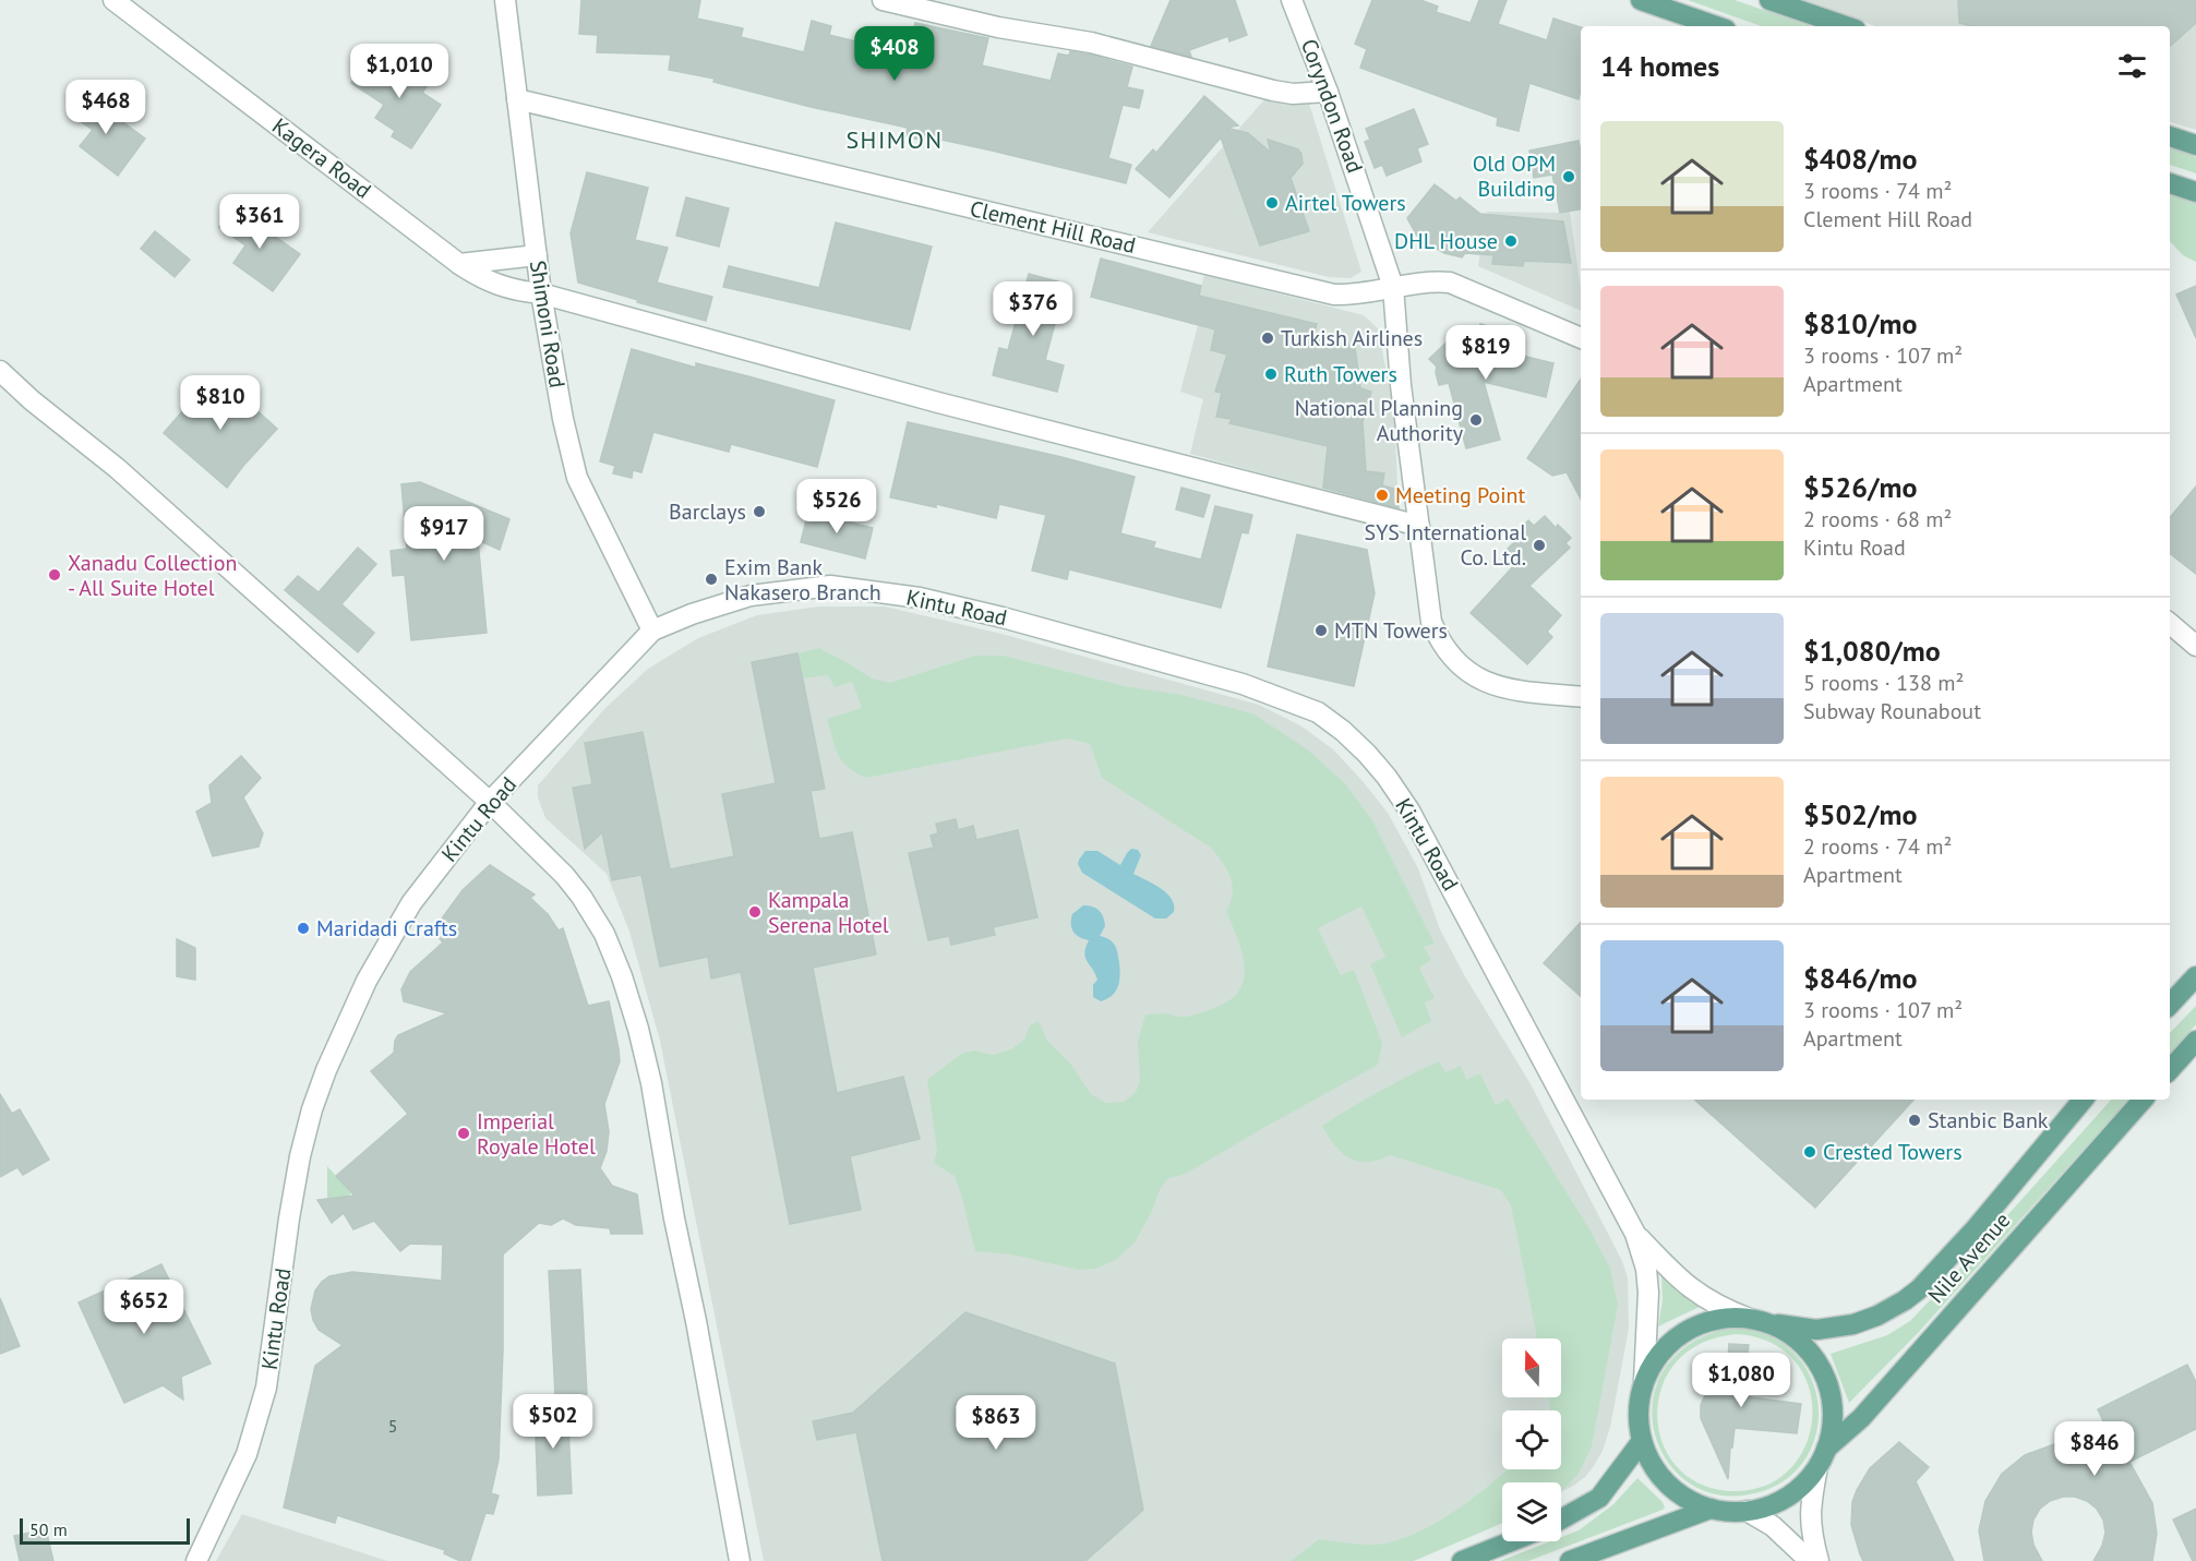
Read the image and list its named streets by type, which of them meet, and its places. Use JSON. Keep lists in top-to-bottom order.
{
  "streets": {
    "main road": ["Nile Avenue"],
    "street": [
      "Coryndon Road",
      "Kagera Road",
      "Clement Hill Road",
      "Shimoni Road",
      "Kintu Road"
    ]
  },
  "crossings": [
    ["Coryndon Road", "Kagera Road"],
    ["Coryndon Road", "Clement Hill Road"],
    ["Kagera Road", "Shimoni Road"],
    ["Clement Hill Road", "Shimoni Road"],
    ["Shimoni Road", "Kintu Road"],
    ["Kintu Road", "Nile Avenue"]
  ],
  "districts": ["SHIMON"],
  "places": [
    "Old OPM Building",
    "Airtel Towers",
    "DHL House",
    "Turkish Airlines",
    "Ruth Towers",
    "National Planning Authority",
    "Meeting Point",
    "Barclays",
    "SYS International Co. Ltd.",
    "Xanadu Collection - All Suite Hotel",
    "Exim Bank Nakasero Branch",
    "MTN Towers",
    "Kampala Serena Hotel",
    "Maridadi Crafts",
    "Stanbic Bank",
    "Imperial Royale Hotel",
    "Crested Towers"
  ],
  "house_numbers": ["5"],
  "scale_bar": "50 m",
  "north": "top",
  "page": {
    "price": [
      "$408",
      "$1,010",
      "$468",
      "$361",
      "$376",
      "$819",
      "$810",
      "$526",
      "$917",
      "$652",
      "$1,080",
      "$502",
      "$863",
      "$846"
    ],
    "heading": "14 homes",
    "list": [
      {
        "name": "$408/mo",
        "note": "3 rooms · 74 m² · Clement Hill Road"
      },
      {
        "name": "$810/mo",
        "note": "3 rooms · 107 m² · Apartment"
      },
      {
        "name": "$526/mo",
        "note": "2 rooms · 68 m² · Kintu Road"
      },
      {
        "name": "$1,080/mo",
        "note": "5 rooms · 138 m² · Subway Rounabout"
      },
      {
        "name": "$502/mo",
        "note": "2 rooms · 74 m² · Apartment"
      },
      {
        "name": "$846/mo",
        "note": "3 rooms · 107 m² · Apartment"
      }
    ],
    "scale": "50 m"
  }
}
